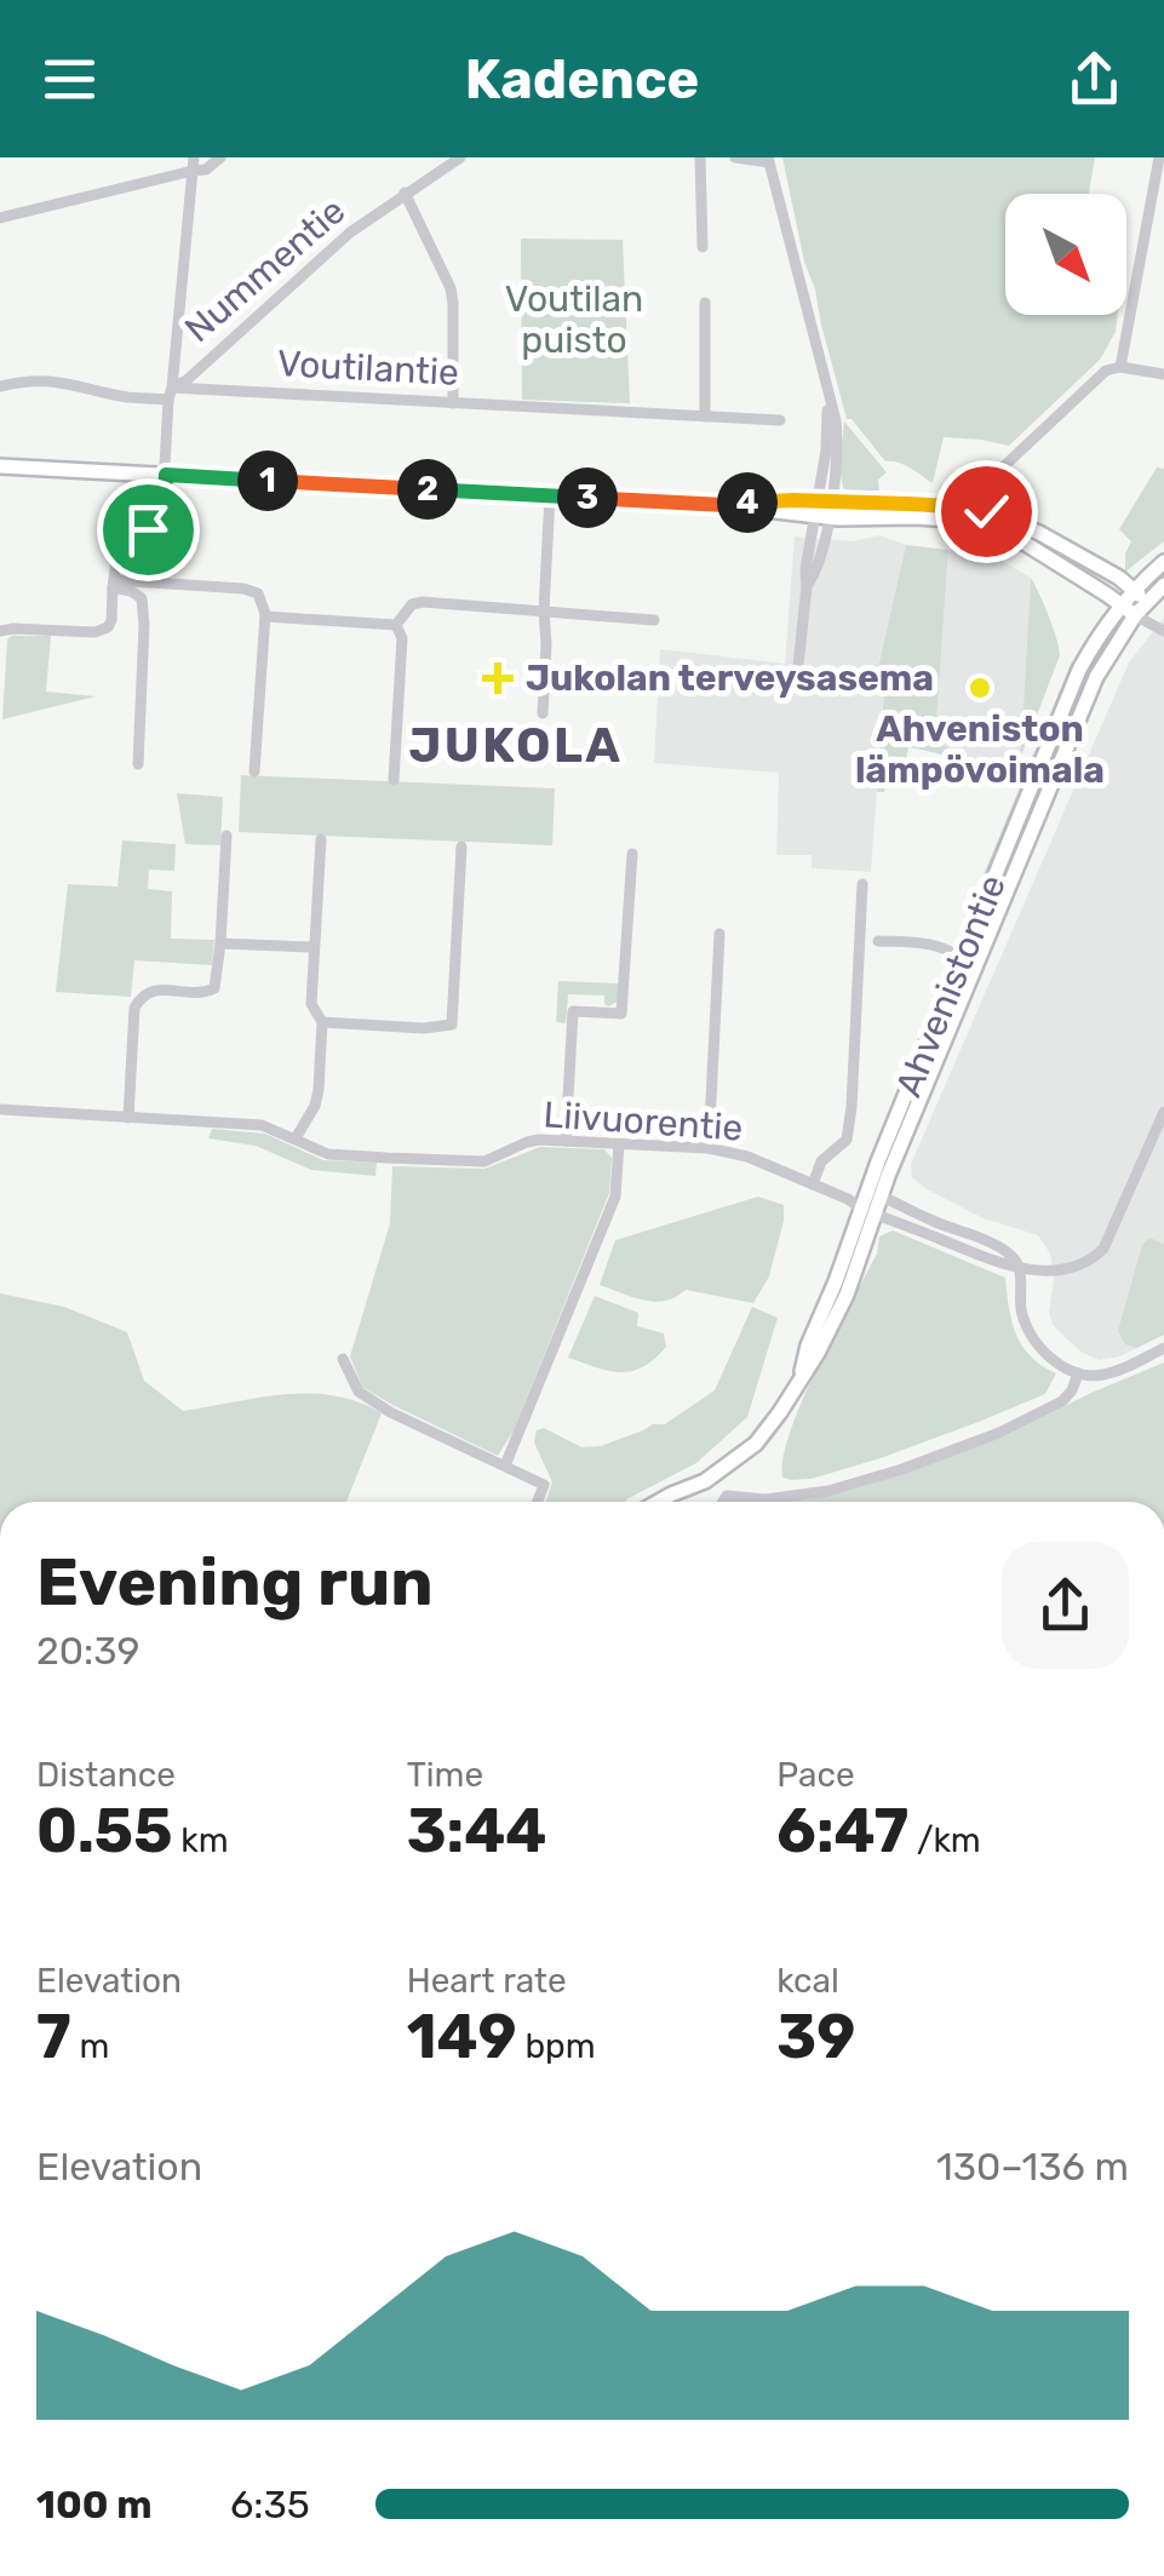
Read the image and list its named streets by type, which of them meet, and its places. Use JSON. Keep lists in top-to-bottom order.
{
  "streets": {
    "main road": ["Ahvenistontie"],
    "street": ["Nummentie", "Voutilantie", "Liivuorentie"]
  },
  "crossings": [
    ["Nummentie", "Voutilantie"],
    ["Ahvenistontie", "Liivuorentie"]
  ],
  "districts": ["JUKOLA"],
  "parks": ["Voutilan puisto"],
  "places": {
    "health": ["Jukolan terveysasema"],
    "other": ["Ahveniston lämpövoimala"]
  },
  "north": "bottom right",
  "page": {
    "header": "Kadence",
    "pins": [
      "1",
      "2",
      "3",
      "4"
    ],
    "heading": ["Evening run", "20:39"],
    "stats": [
      ["Distance", "0.55 km"],
      ["Time", "3:44"],
      ["Pace", "6:47 /km"],
      ["Elevation", "7 m"],
      ["Heart rate", "149 bpm"],
      ["kcal", "39"]
    ],
    "chart": ["Elevation", "130–136 m"],
    "list": [
      {
        "name": "100 m",
        "note": "6:35"
      }
    ]
  }
}
